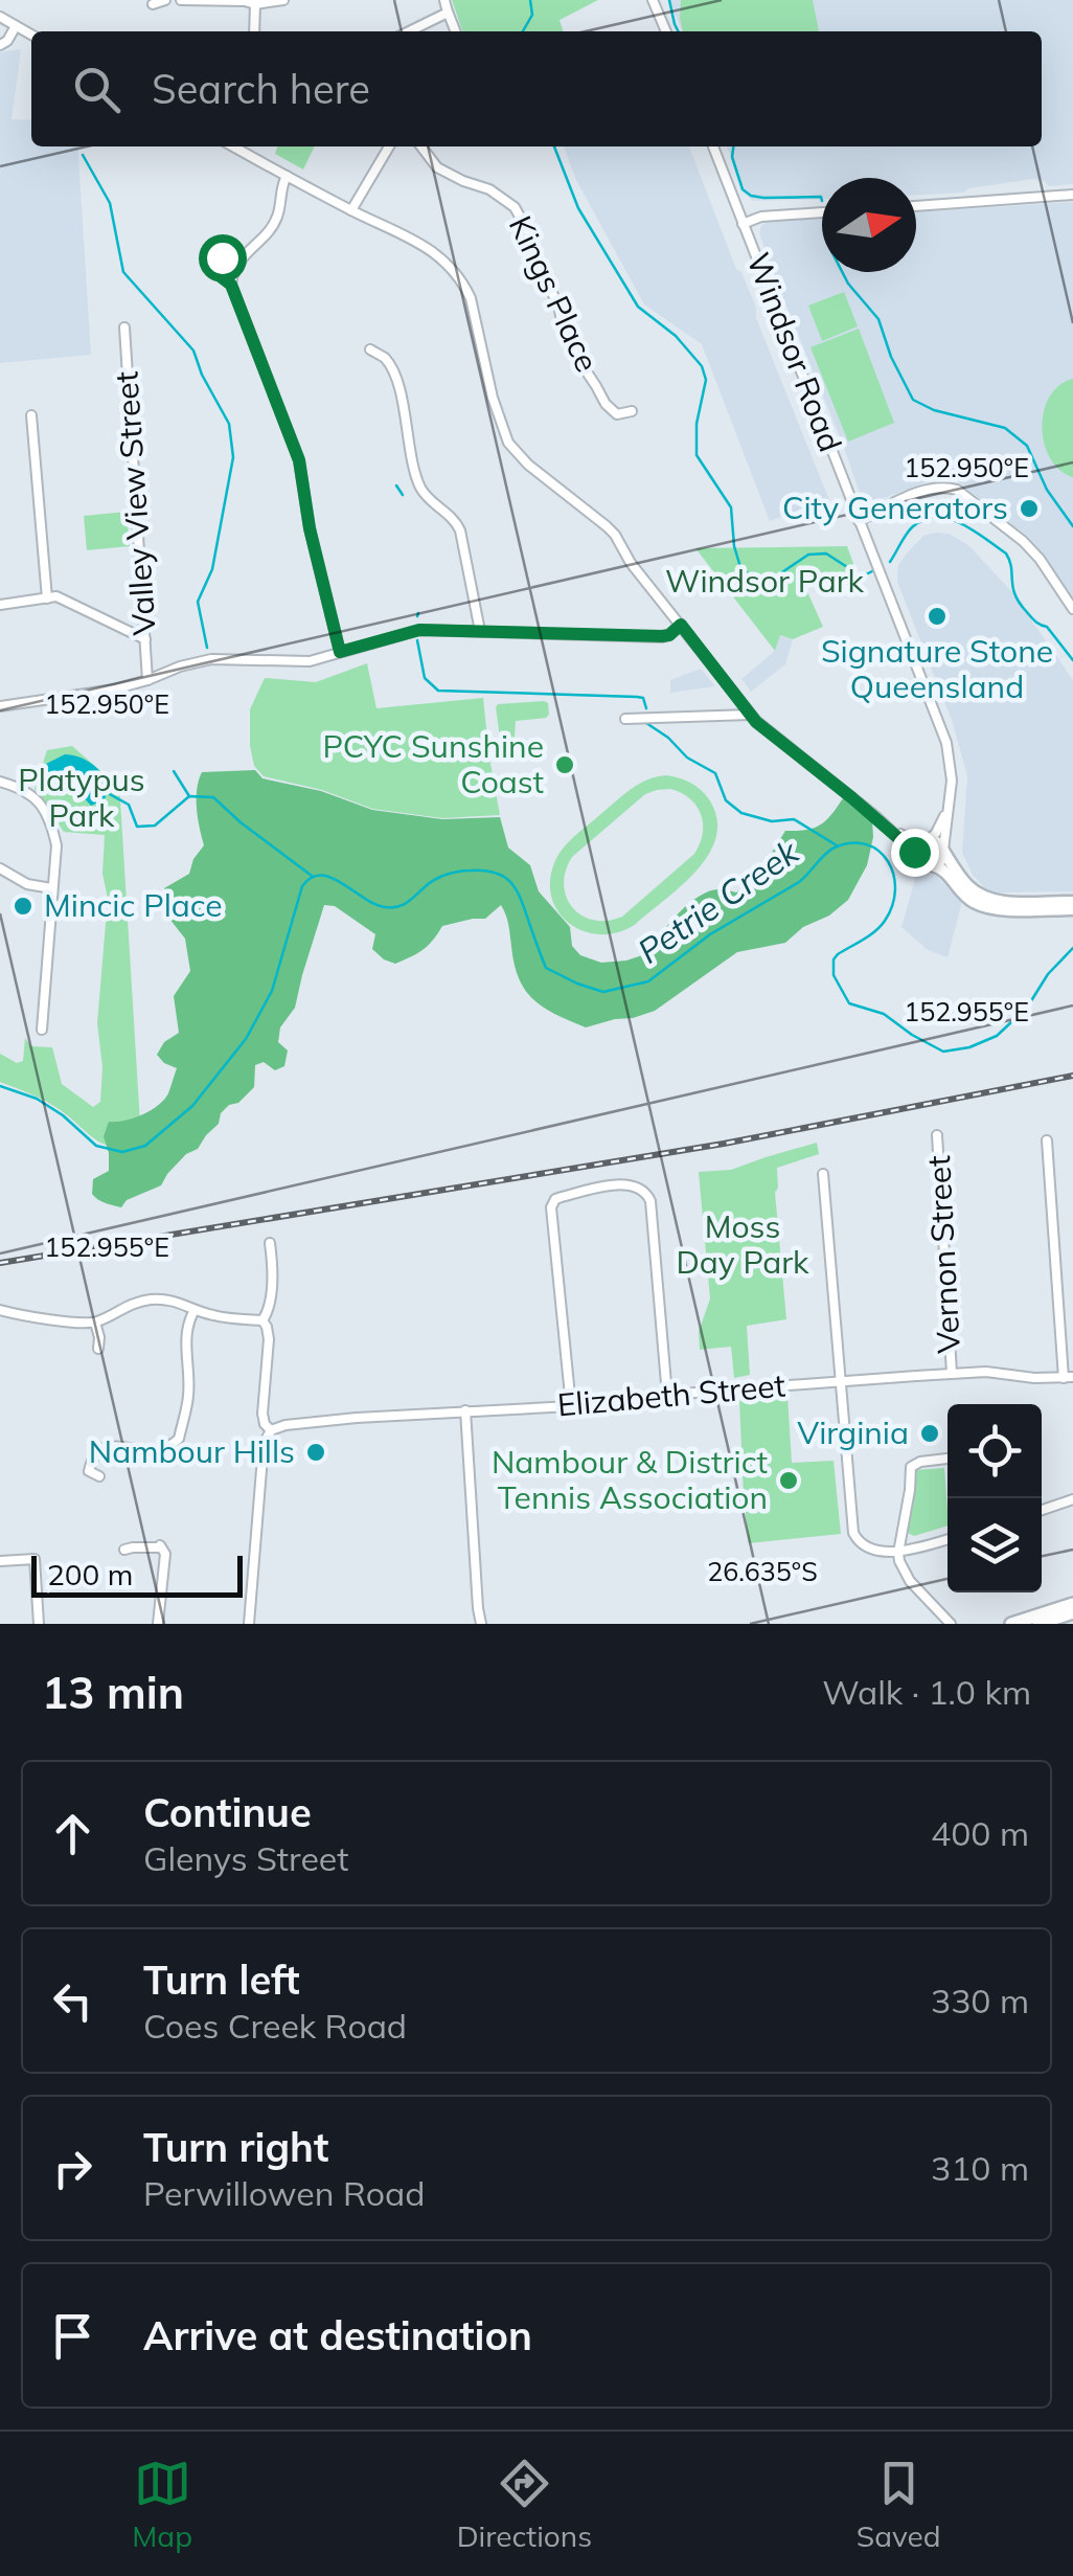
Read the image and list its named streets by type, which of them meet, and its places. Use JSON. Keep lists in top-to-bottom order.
{
  "streets": {
    "street": [
      "Kings Place",
      "Windsor Road",
      "Valley View Street",
      "Vernon Street",
      "Elizabeth Street"
    ]
  },
  "crossings": [
    ["Vernon Street", "Elizabeth Street"]
  ],
  "water": ["Petrie Creek"],
  "parks": ["Windsor Park", "Platypus Park", "Moss Day Park"],
  "places": [
    "City Generators",
    "Signature Stone Queensland",
    "PCYC Sunshine Coast",
    "Mincic Place",
    "Virginia",
    "Nambour Hills",
    "Nambour & District Tennis Association"
  ],
  "scale_bar": "200 m",
  "north": "right",
  "page": {
    "search": "Search here",
    "scale": "200 m",
    "heading": ["13 min", "Walk · 1.0 km"],
    "list": [
      ["Continue", "Glenys Street", "400 m"],
      ["Turn left", "Coes Creek Road", "330 m"],
      ["Turn right", "Perwillowen Road", "310 m"],
      "Arrive at destination"
    ],
    "nav": ["Map", "Directions", "Saved"]
  },
  "coordinates": ["152.950°E", "152.955°E", "26.635°S"]
}
